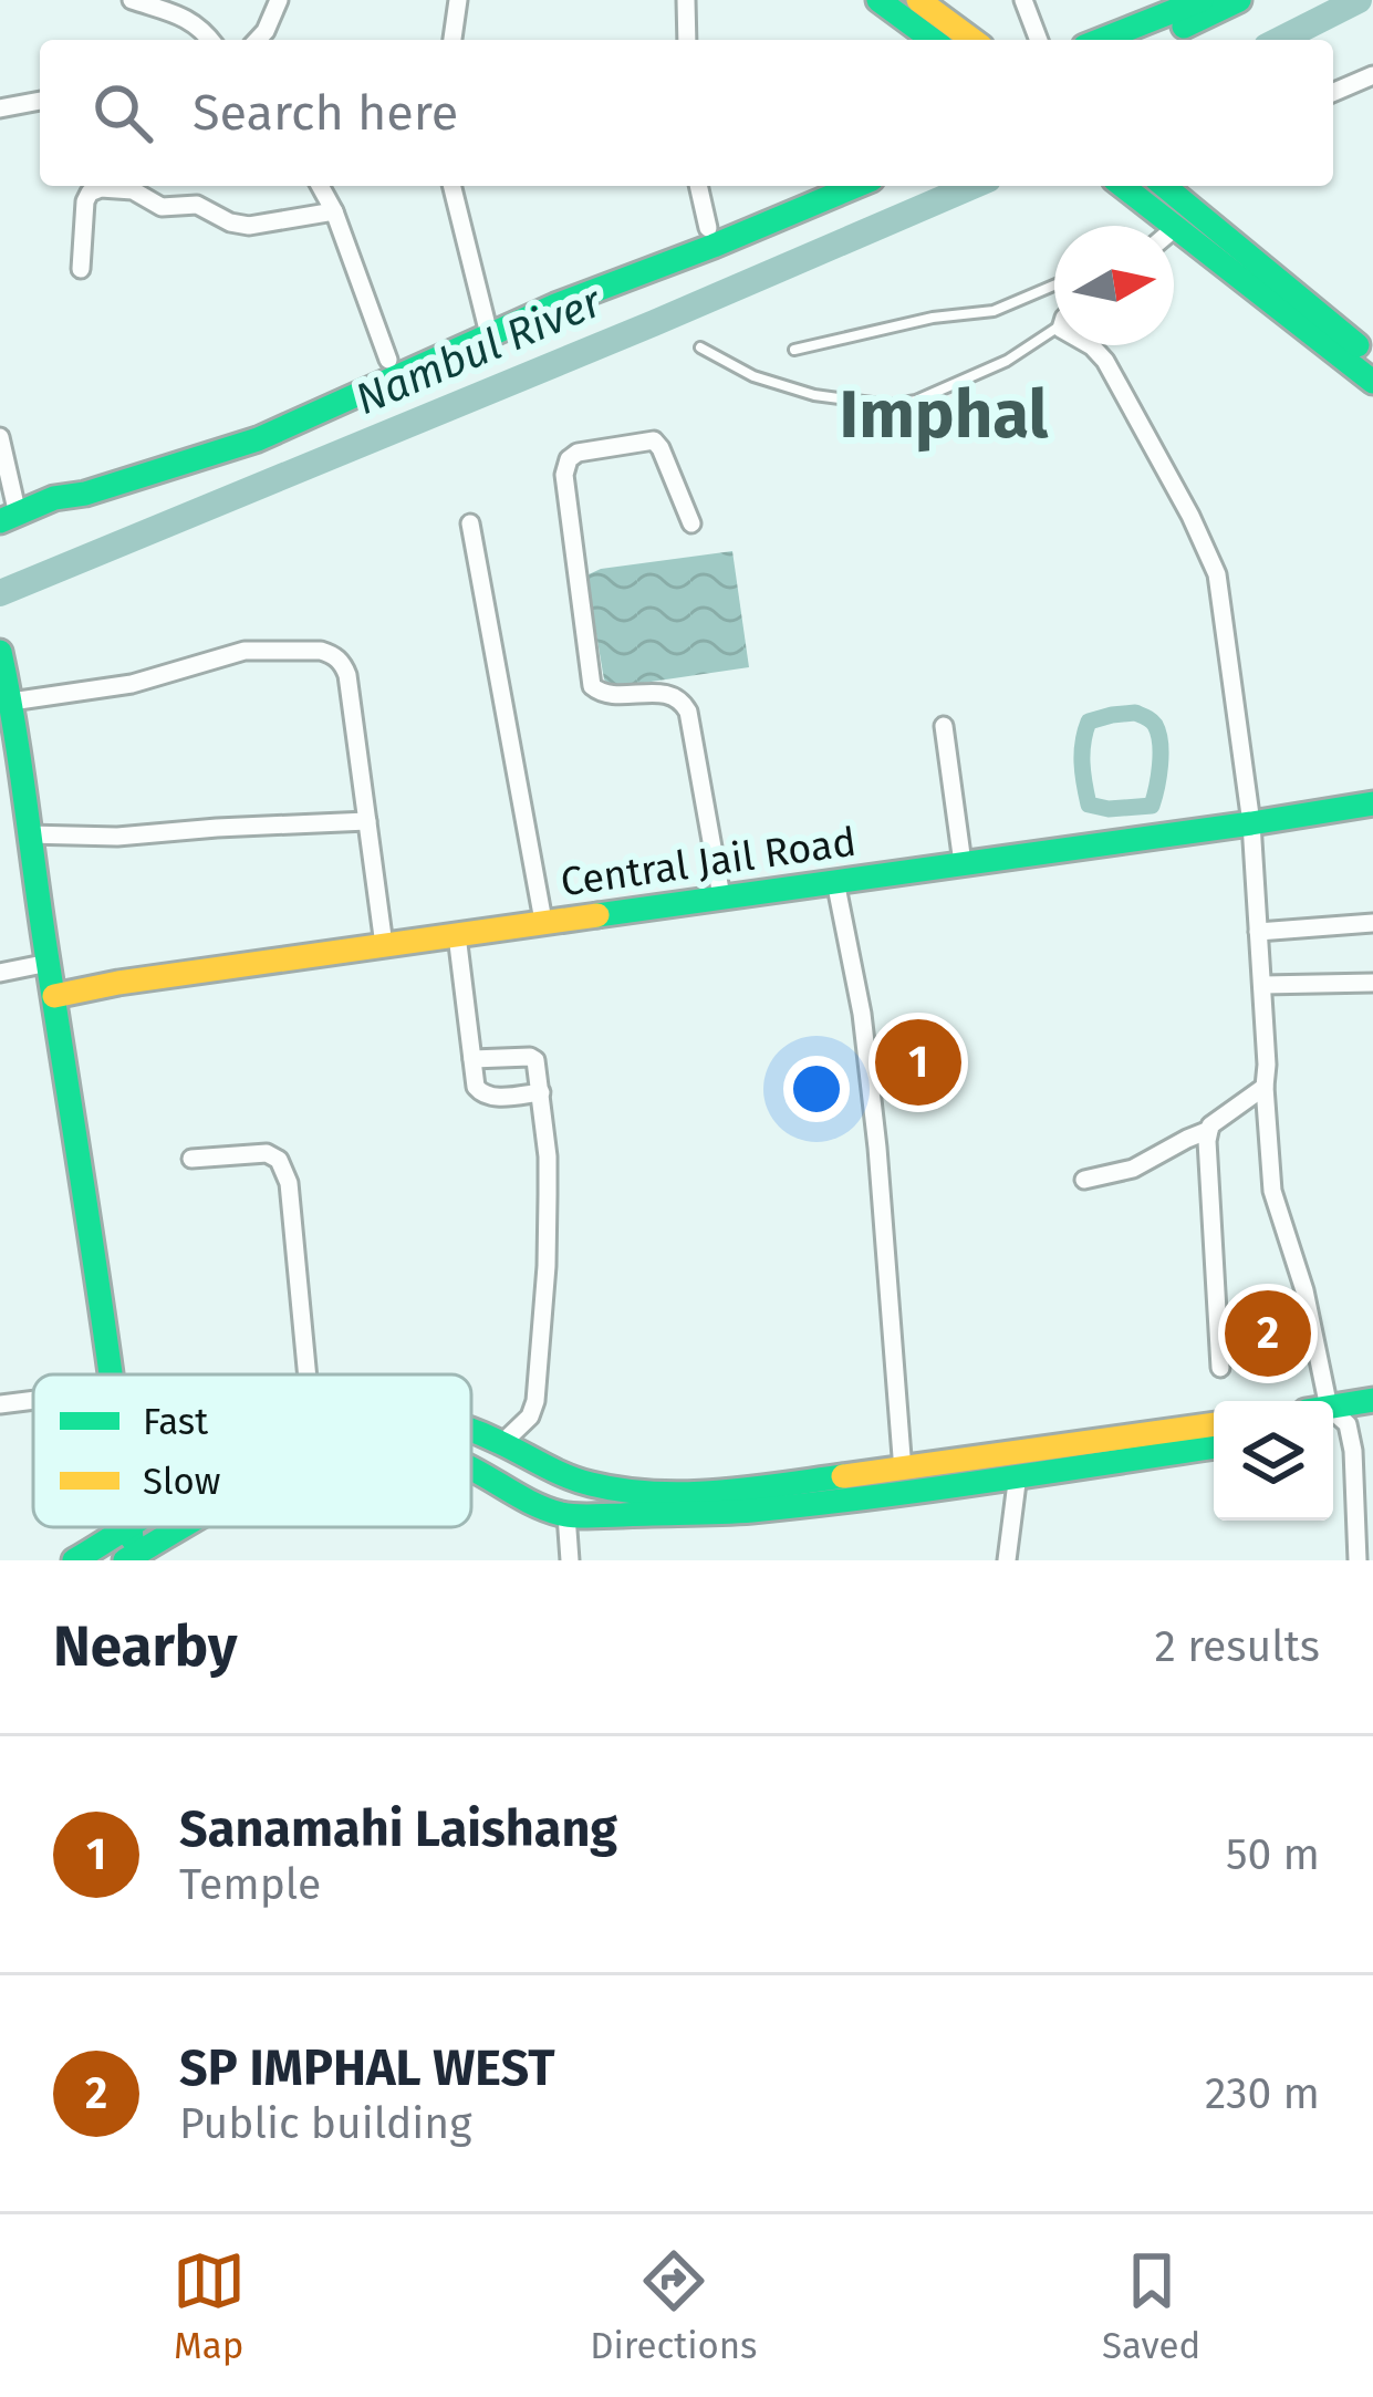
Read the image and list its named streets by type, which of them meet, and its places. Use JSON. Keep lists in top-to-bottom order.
{
  "streets": {
    "main road": ["Central Jail Road"]
  },
  "districts": ["Imphal"],
  "water": ["Nambul River"],
  "legend": ["Fast", "Slow"],
  "north": "right",
  "page": {
    "search": "Search here",
    "pins": ["1", "2"],
    "heading": ["Nearby", "2 results"],
    "list": [
      {
        "mark": "1",
        "name": "Sanamahi Laishang",
        "note": "Temple",
        "value": "50 m"
      },
      {
        "mark": "2",
        "name": "SP IMPHAL WEST",
        "note": "Public building",
        "value": "230 m"
      }
    ],
    "nav": ["Map", "Directions", "Saved"]
  }
}
